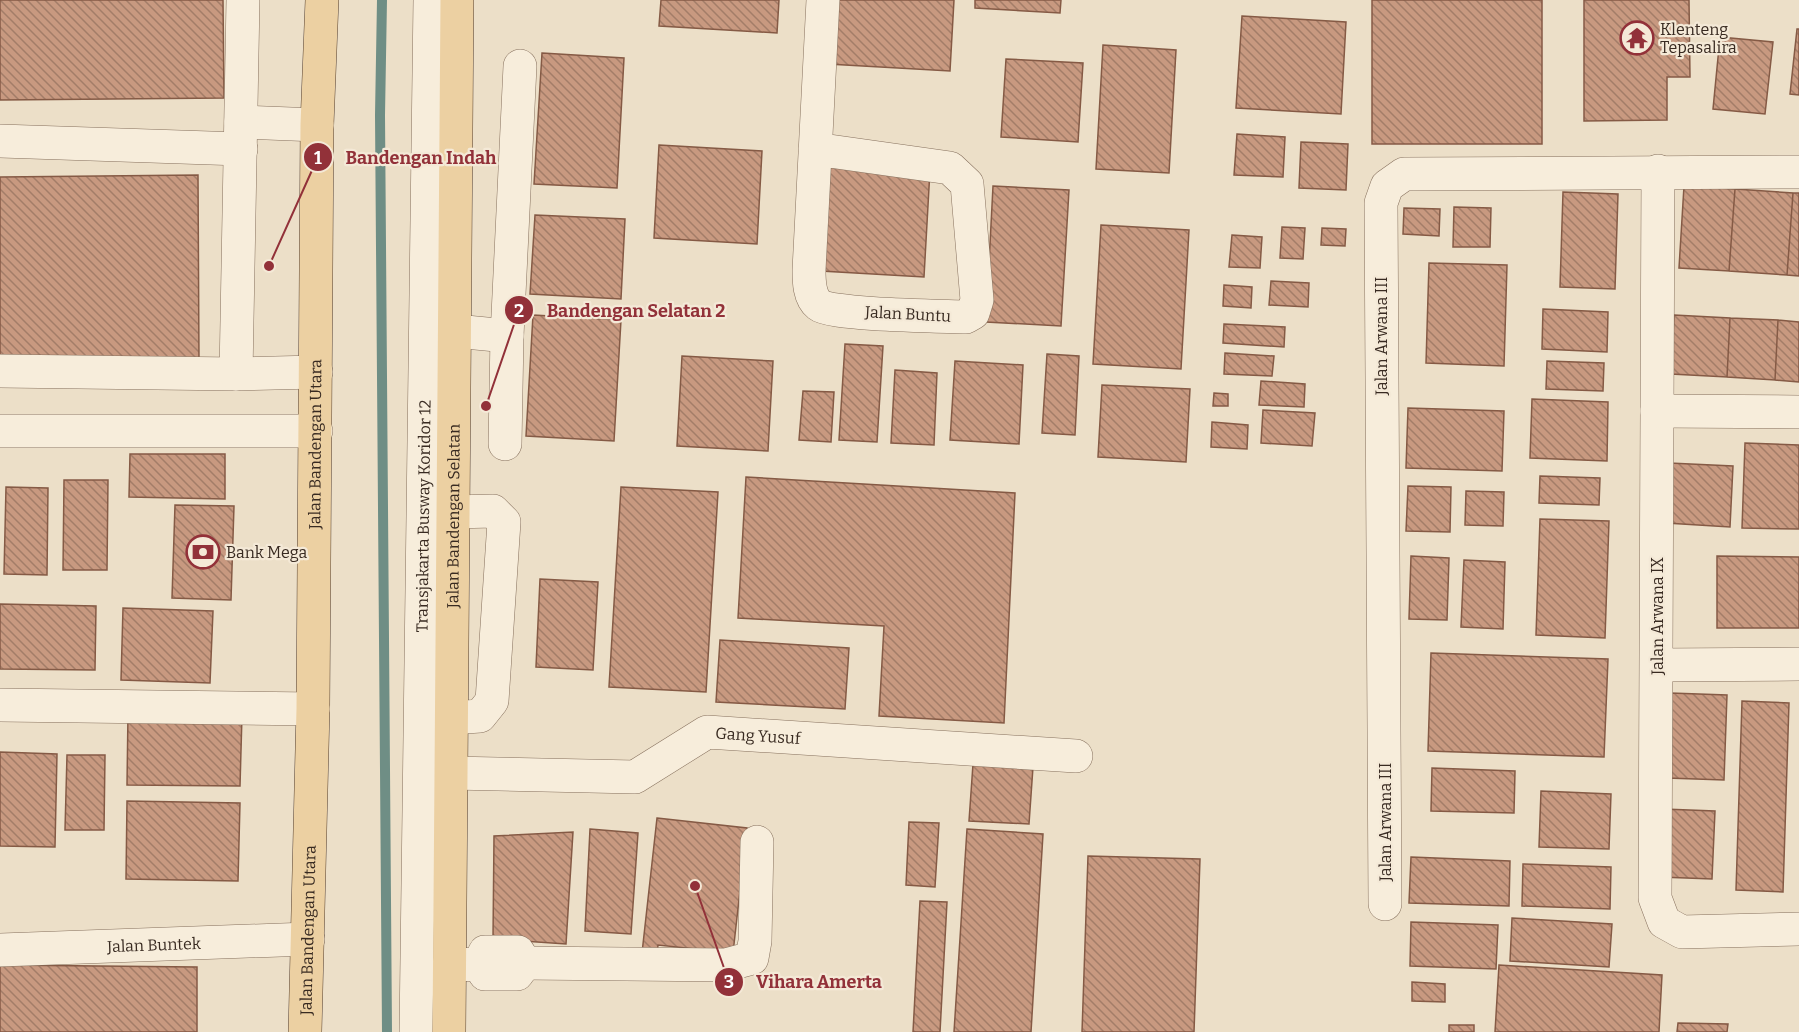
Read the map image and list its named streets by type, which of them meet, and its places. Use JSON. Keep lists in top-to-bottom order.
{
  "streets": {
    "main road": ["Jalan Bandengan Utara", "Jalan Bandengan Selatan"],
    "street": [
      "Jalan Buntu",
      "Jalan Arwana III",
      "Transjakarta Busway Koridor 12",
      "Jalan Arwana IX",
      "Gang Yusuf",
      "Jalan Buntek"
    ]
  },
  "crossings": [
    ["Jalan Arwana III", "Jalan Arwana IX"],
    ["Jalan Bandengan Utara", "Jalan Buntek"],
    ["Jalan Bandengan Selatan", "Gang Yusuf"]
  ],
  "places": {
    "temple": ["Klenteng Tepasalira"],
    "other": ["Bandengan Indah", "Bandengan Selatan 2", "Vihara Amerta"],
    "bank": ["Bank Mega"]
  }
}
